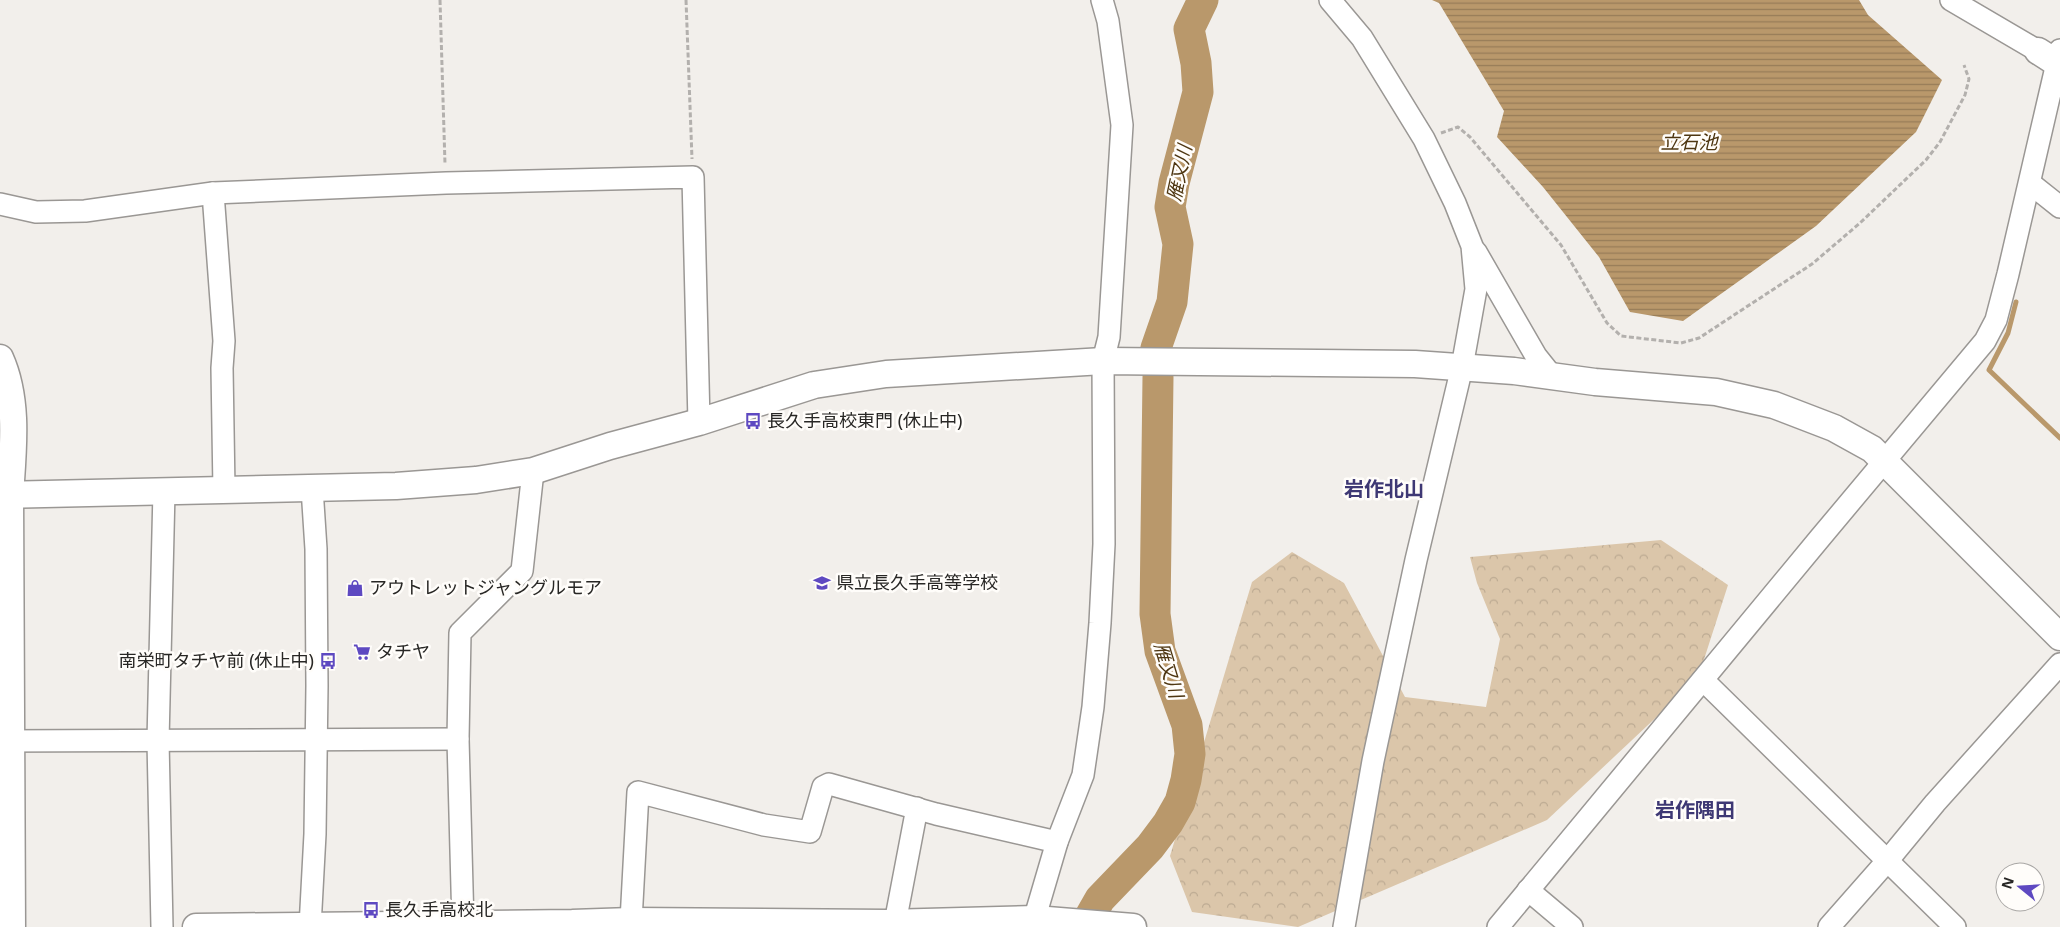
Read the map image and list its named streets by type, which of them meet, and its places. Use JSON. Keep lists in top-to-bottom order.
{
  "districts": ["岩作北山", "岩作隅田"],
  "water": ["立石池", "雁又川"],
  "places": {
    "bus stop": ["長久手高校東門 (休止中)", "南栄町タチヤ前 (休止中)", "長久手高校北"],
    "school or university": ["県立長久手高等学校"],
    "shop": ["アウトレットジャングルモア"],
    "supermarket": ["タチヤ"]
  },
  "north": "left"
}
